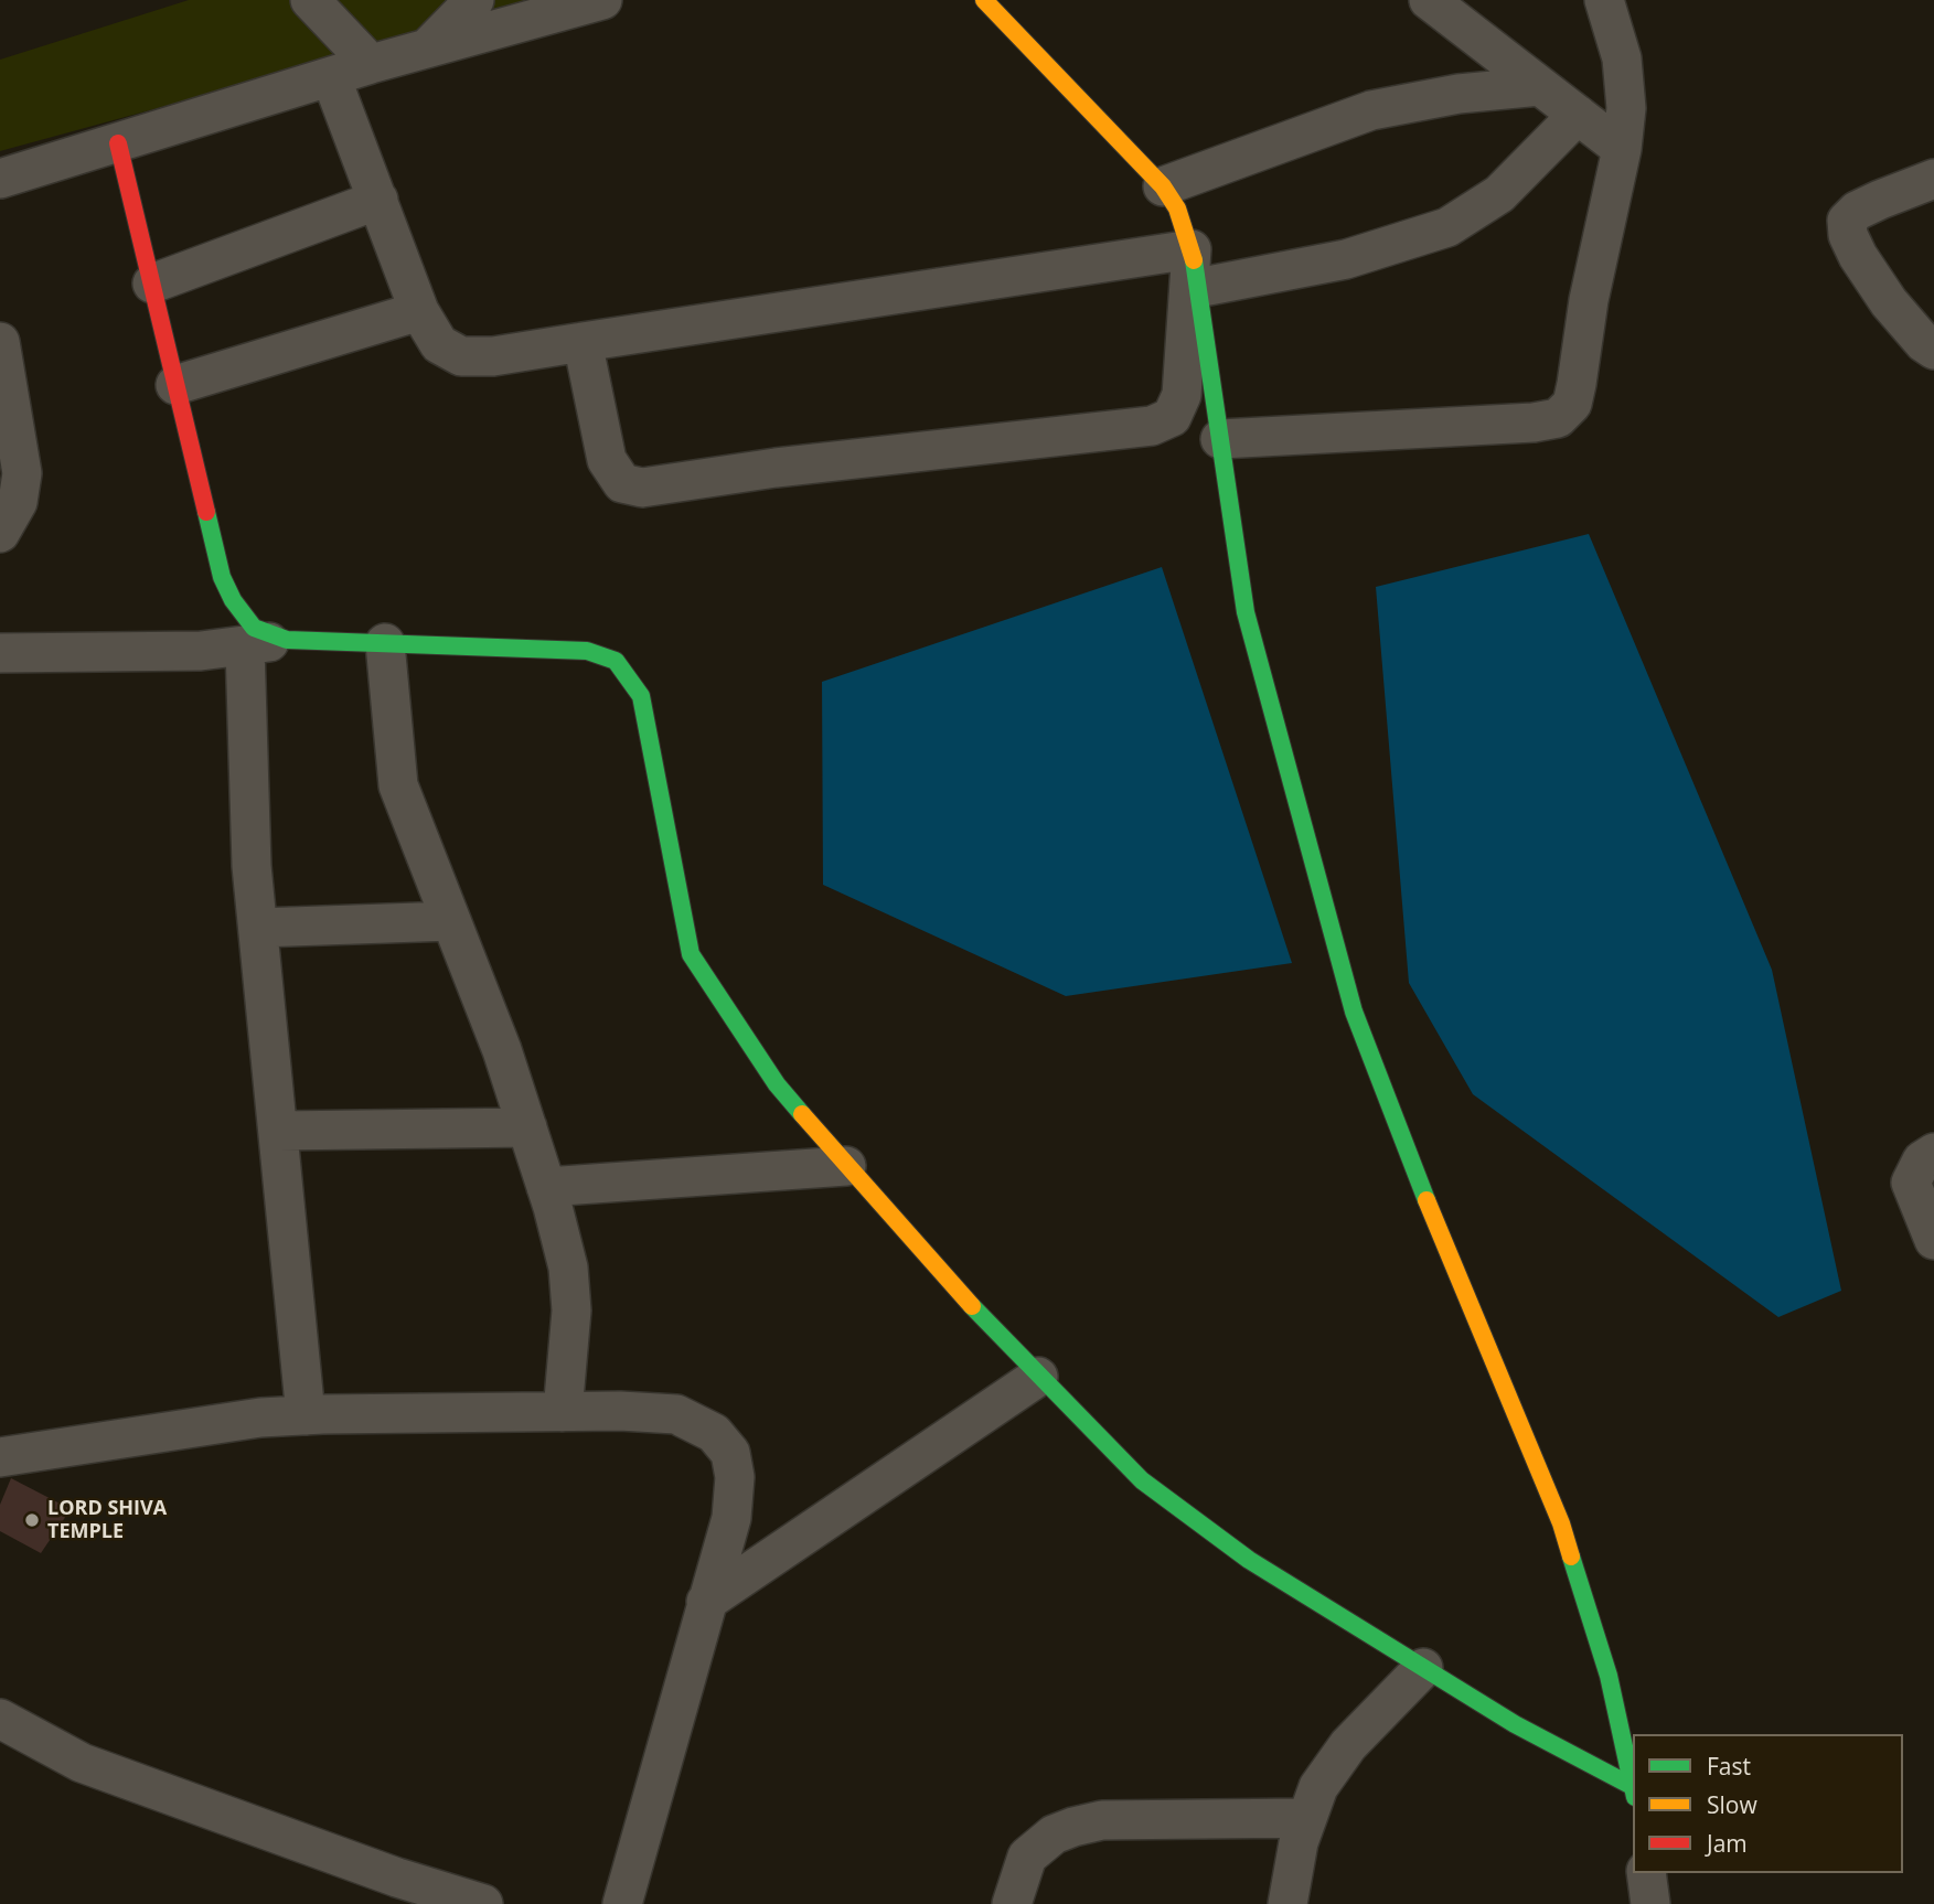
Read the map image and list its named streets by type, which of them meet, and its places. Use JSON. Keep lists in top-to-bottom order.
{
  "places": ["LORD SHIVA TEMPLE"],
  "legend": ["Fast", "Slow", "Jam"]
}
